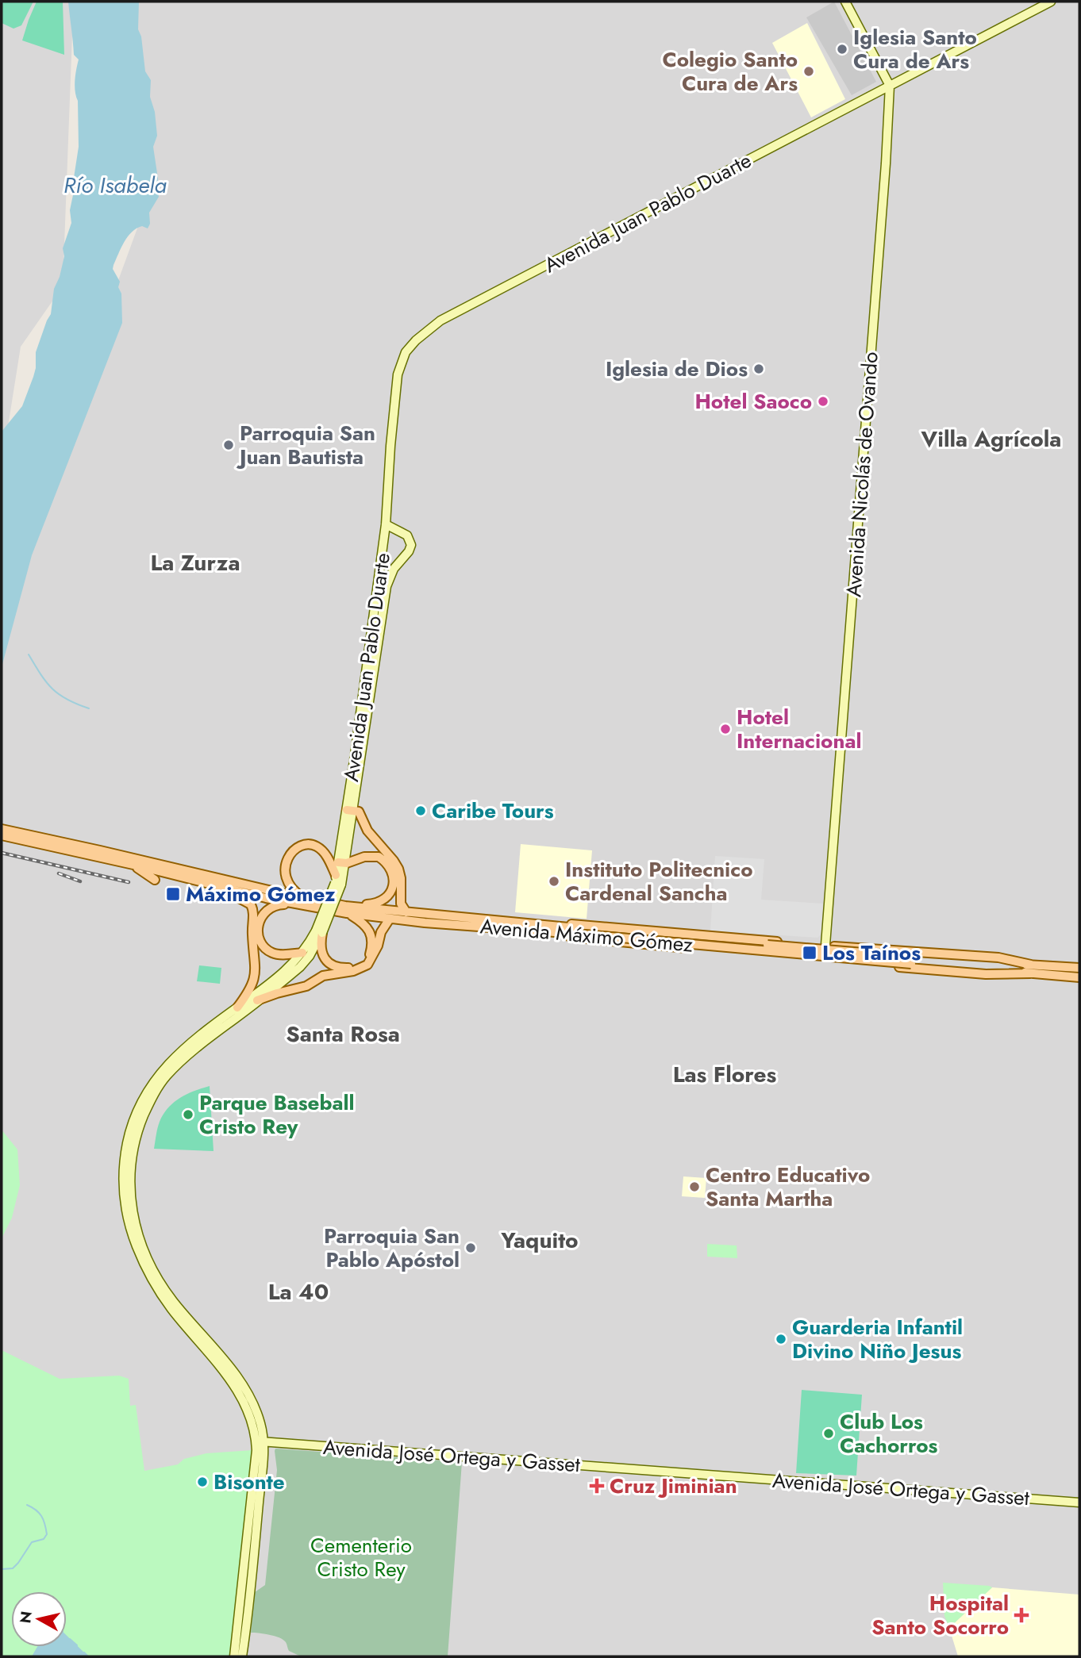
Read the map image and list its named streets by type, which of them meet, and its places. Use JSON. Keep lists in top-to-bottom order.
{
  "streets": {
    "main road": [
      "Avenida Juan Pablo Duarte",
      "Avenida Nicolás de Ovando",
      "Avenida Máximo Gómez",
      "Avenida José Ortega y Gasset"
    ]
  },
  "crossings": [
    ["Avenida Juan Pablo Duarte", "Avenida Nicolás de Ovando"]
  ],
  "districts": [
    "Villa Agrícola",
    "La Zurza",
    "Santa Rosa",
    "Las Flores",
    "Yaquito",
    "La 40"
  ],
  "water": ["Río Isabela"],
  "parks": ["Cementerio Cristo Rey"],
  "places": {
    "other": [
      "Iglesia Santo Cura de Ars",
      "Colegio Santo Cura de Ars",
      "Iglesia de Dios",
      "Hotel Saoco",
      "Parroquia San Juan Bautista",
      "Hotel Internacional",
      "Caribe Tours",
      "Instituto Politecnico Cardenal Sancha",
      "Parque Baseball Cristo Rey",
      "Centro Educativo Santa Martha",
      "Parroquia San Pablo Apóstol",
      "Guarderia Infantil Divino Niño Jesus",
      "Club Los Cachorros",
      "Bisonte"
    ],
    "transit": ["Máximo Gómez", "Los Taínos"],
    "health": ["Cruz Jiminian", "Hospital Santo Socorro"]
  },
  "north": "left"
}
